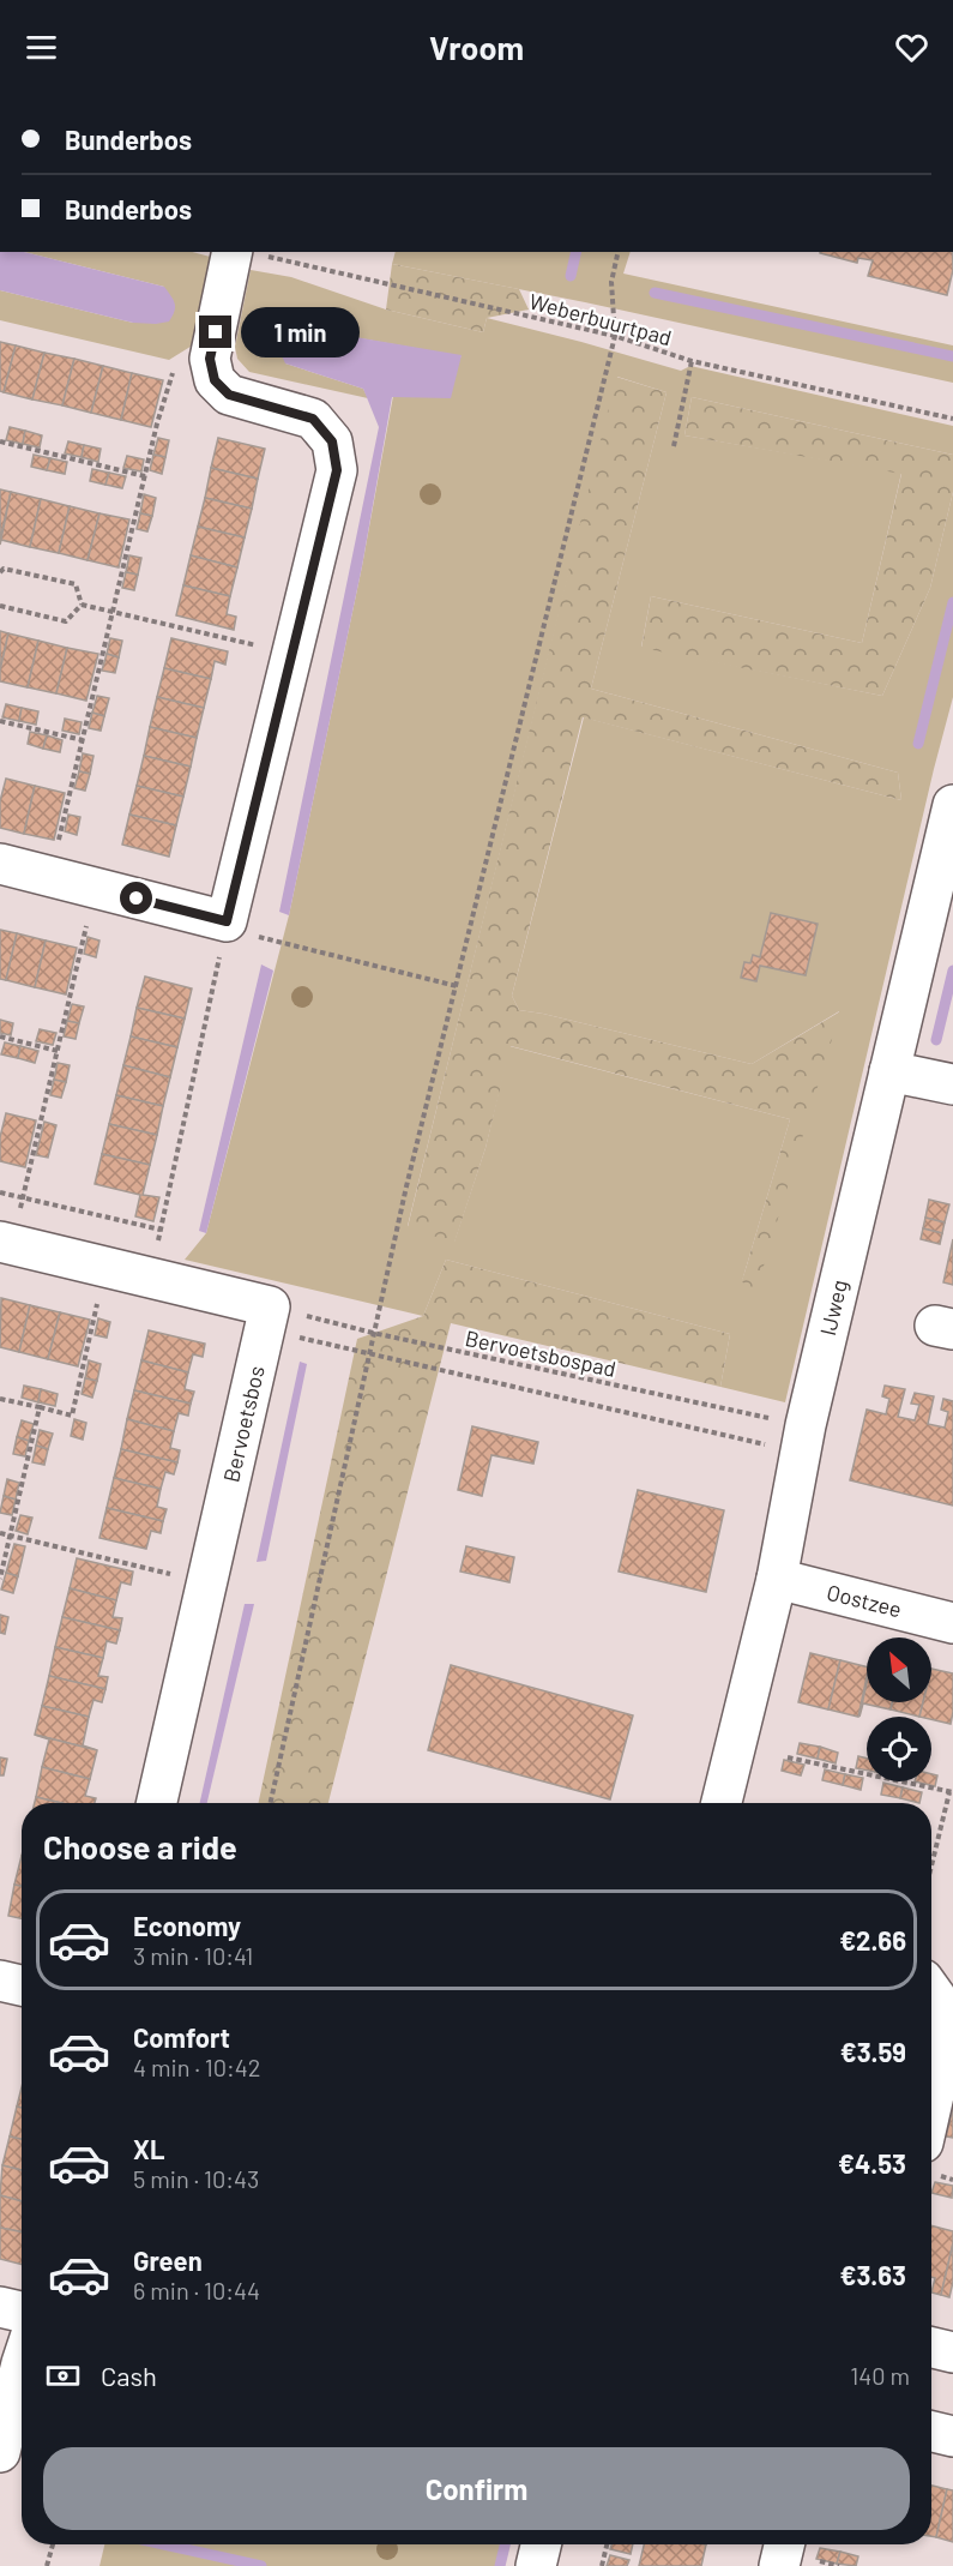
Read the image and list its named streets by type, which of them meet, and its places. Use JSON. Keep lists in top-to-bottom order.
{
  "streets": {
    "street": ["IJweg", "Bervoetsbos", "Oostzee"],
    "path": ["Weberbuurtpad", "Bervoetsbospad"]
  },
  "crossings": [
    ["IJweg", "Bervoetsbospad"],
    ["IJweg", "Oostzee"],
    ["Bervoetsbospad", "Bervoetsbos"]
  ],
  "north": "top left",
  "page": {
    "header": "Vroom",
    "banner": ["Bunderbos", "Bunderbos"],
    "bubble": "1 min",
    "heading": "Choose a ride",
    "list": [
      {
        "name": "Economy",
        "note": "3 min · 10:41",
        "value": "€2.66"
      },
      {
        "name": "Comfort",
        "note": "4 min · 10:42",
        "value": "€3.59"
      },
      {
        "name": "XL",
        "note": "5 min · 10:43",
        "value": "€4.53"
      },
      {
        "name": "Green",
        "note": "6 min · 10:44",
        "value": "€3.63"
      }
    ],
    "pay": ["Cash", "140 m"],
    "buttons": "Confirm"
  }
}
